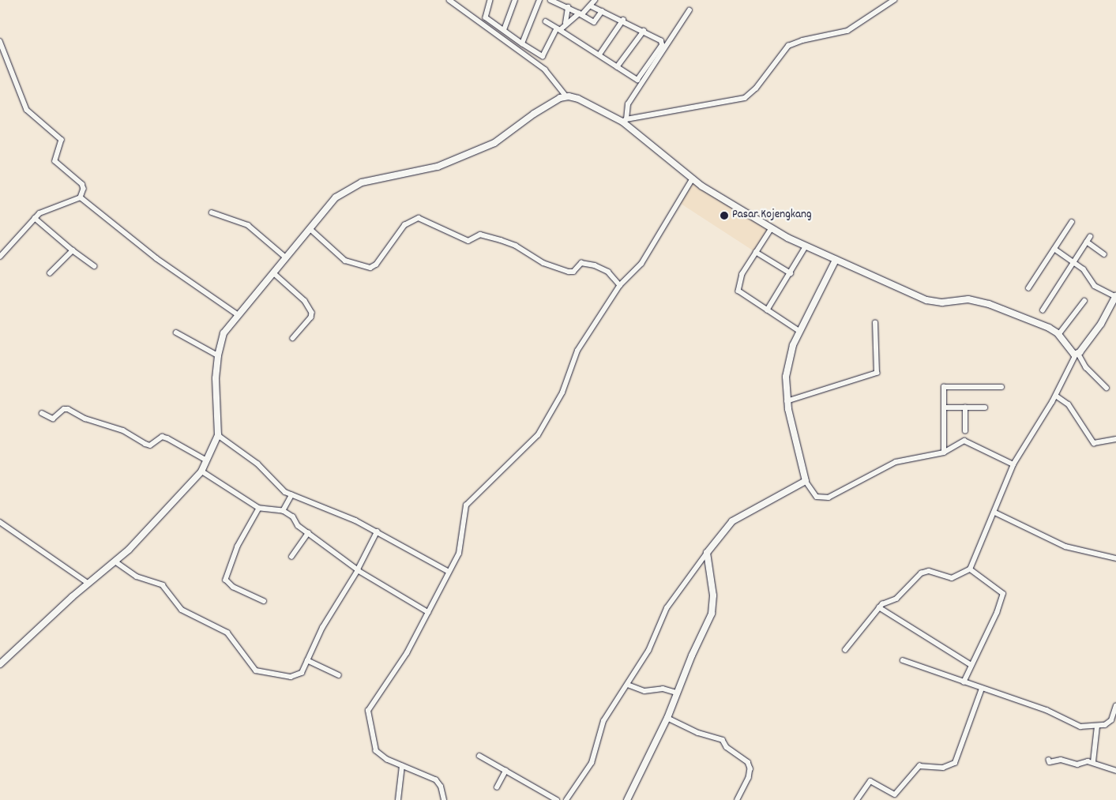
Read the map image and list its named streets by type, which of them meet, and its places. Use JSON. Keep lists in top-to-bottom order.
{
  "places": ["Pasar Kojengkang"]
}
